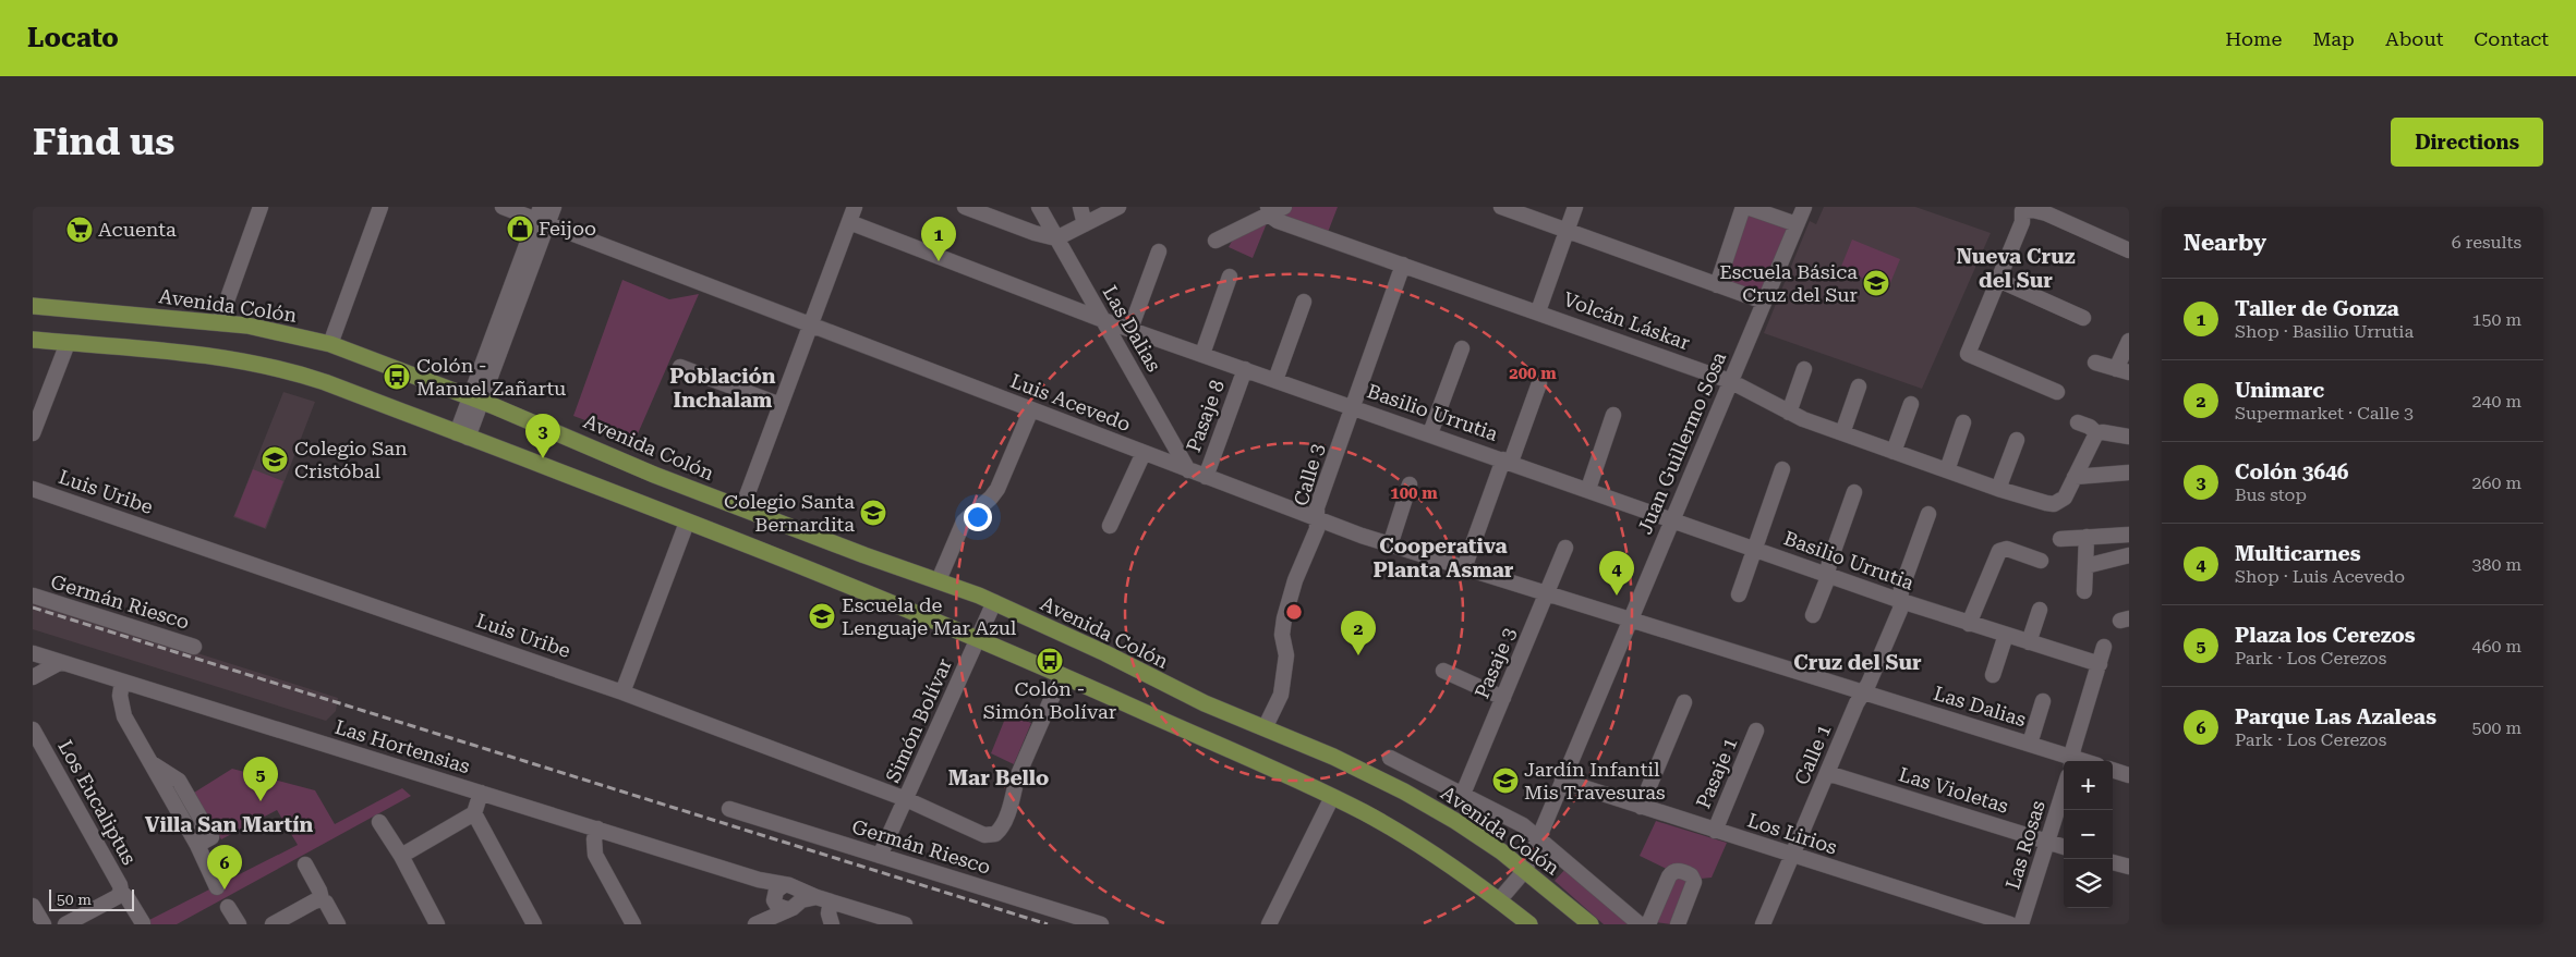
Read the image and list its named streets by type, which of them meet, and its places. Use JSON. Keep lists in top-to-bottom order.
{
  "streets": {
    "main road": ["Avenida Colón"],
    "street": [
      "Volcán Láskar",
      "Las Dalias",
      "Luis Acevedo",
      "Basilio Urrutia",
      "Pasaje 8",
      "Juan Guillermo Sosa",
      "Calle 3",
      "Luis Uribe",
      "Germán Riesco",
      "Pasaje 3",
      "Simón Bolívar",
      "Las Hortensias",
      "Calle 1",
      "Pasaje 1",
      "Las Violetas",
      "Los Eucaliptus",
      "Los Lirios",
      "Las Rosas"
    ]
  },
  "crossings": [
    ["Avenida Colón", "Juan Guillermo Sosa"],
    ["Avenida Colón", "Calle 3"],
    ["Avenida Colón", "Simón Bolívar"],
    ["Volcán Láskar", "Juan Guillermo Sosa"],
    ["Volcán Láskar", "Calle 3"],
    ["Las Dalias", "Luis Acevedo"],
    ["Las Dalias", "Basilio Urrutia"],
    ["Las Dalias", "Juan Guillermo Sosa"],
    ["Las Dalias", "Calle 1"],
    ["Luis Acevedo", "Pasaje 8"],
    ["Luis Acevedo", "Juan Guillermo Sosa"],
    ["Luis Acevedo", "Calle 3"],
    ["Luis Acevedo", "Pasaje 3"],
    ["Basilio Urrutia", "Pasaje 8"],
    ["Basilio Urrutia", "Juan Guillermo Sosa"],
    ["Basilio Urrutia", "Calle 3"],
    ["Basilio Urrutia", "Calle 1"],
    ["Juan Guillermo Sosa", "Los Lirios"],
    ["Luis Uribe", "Simón Bolívar"],
    ["Germán Riesco", "Simón Bolívar"],
    ["Calle 1", "Las Violetas"],
    ["Calle 1", "Los Lirios"],
    ["Pasaje 1", "Los Lirios"],
    ["Las Violetas", "Las Rosas"]
  ],
  "districts": [
    "Nueva Cruz del Sur",
    "Población Inchalam",
    "Cooperativa Planta Asmar",
    "Cruz del Sur",
    "Mar Bello",
    "Villa San Martín"
  ],
  "places": {
    "shop": ["Feijoo"],
    "supermarket": ["Acuenta"],
    "school or university": [
      "Escuela Básica Cruz del Sur",
      "Colegio San Cristóbal",
      "Colegio Santa Bernardita",
      "Escuela de Lenguaje Mar Azul",
      "Jardín Infantil Mis Travesuras"
    ],
    "bus stop": ["Colón - Manuel Zañartu", "Colón - Simón Bolívar"]
  },
  "scale_bar": "50 m",
  "page": {
    "header": "Locato",
    "nav": [
      "Home",
      "Map",
      "About",
      "Contact"
    ],
    "buttons": "Directions",
    "title": "Find us",
    "heading": ["Nearby", "6 results"],
    "pins": [
      "1",
      "3",
      "4",
      "2",
      "5",
      "6"
    ],
    "list": [
      {
        "mark": "1",
        "name": "Taller de Gonza",
        "note": "Shop · Basilio Urrutia",
        "value": "150 m"
      },
      {
        "mark": "2",
        "name": "Unimarc",
        "note": "Supermarket · Calle 3",
        "value": "240 m"
      },
      {
        "mark": "3",
        "name": "Colón 3646",
        "note": "Bus stop",
        "value": "260 m"
      },
      {
        "mark": "4",
        "name": "Multicarnes",
        "note": "Shop · Luis Acevedo",
        "value": "380 m"
      },
      {
        "mark": "5",
        "name": "Plaza los Cerezos",
        "note": "Park · Los Cerezos",
        "value": "460 m"
      },
      {
        "mark": "6",
        "name": "Parque Las Azaleas",
        "note": "Park · Los Cerezos",
        "value": "500 m"
      }
    ],
    "map_buttons": ["+", "−"],
    "scale": "50 m"
  },
  "rings": ["200 m", "100 m"]
}
